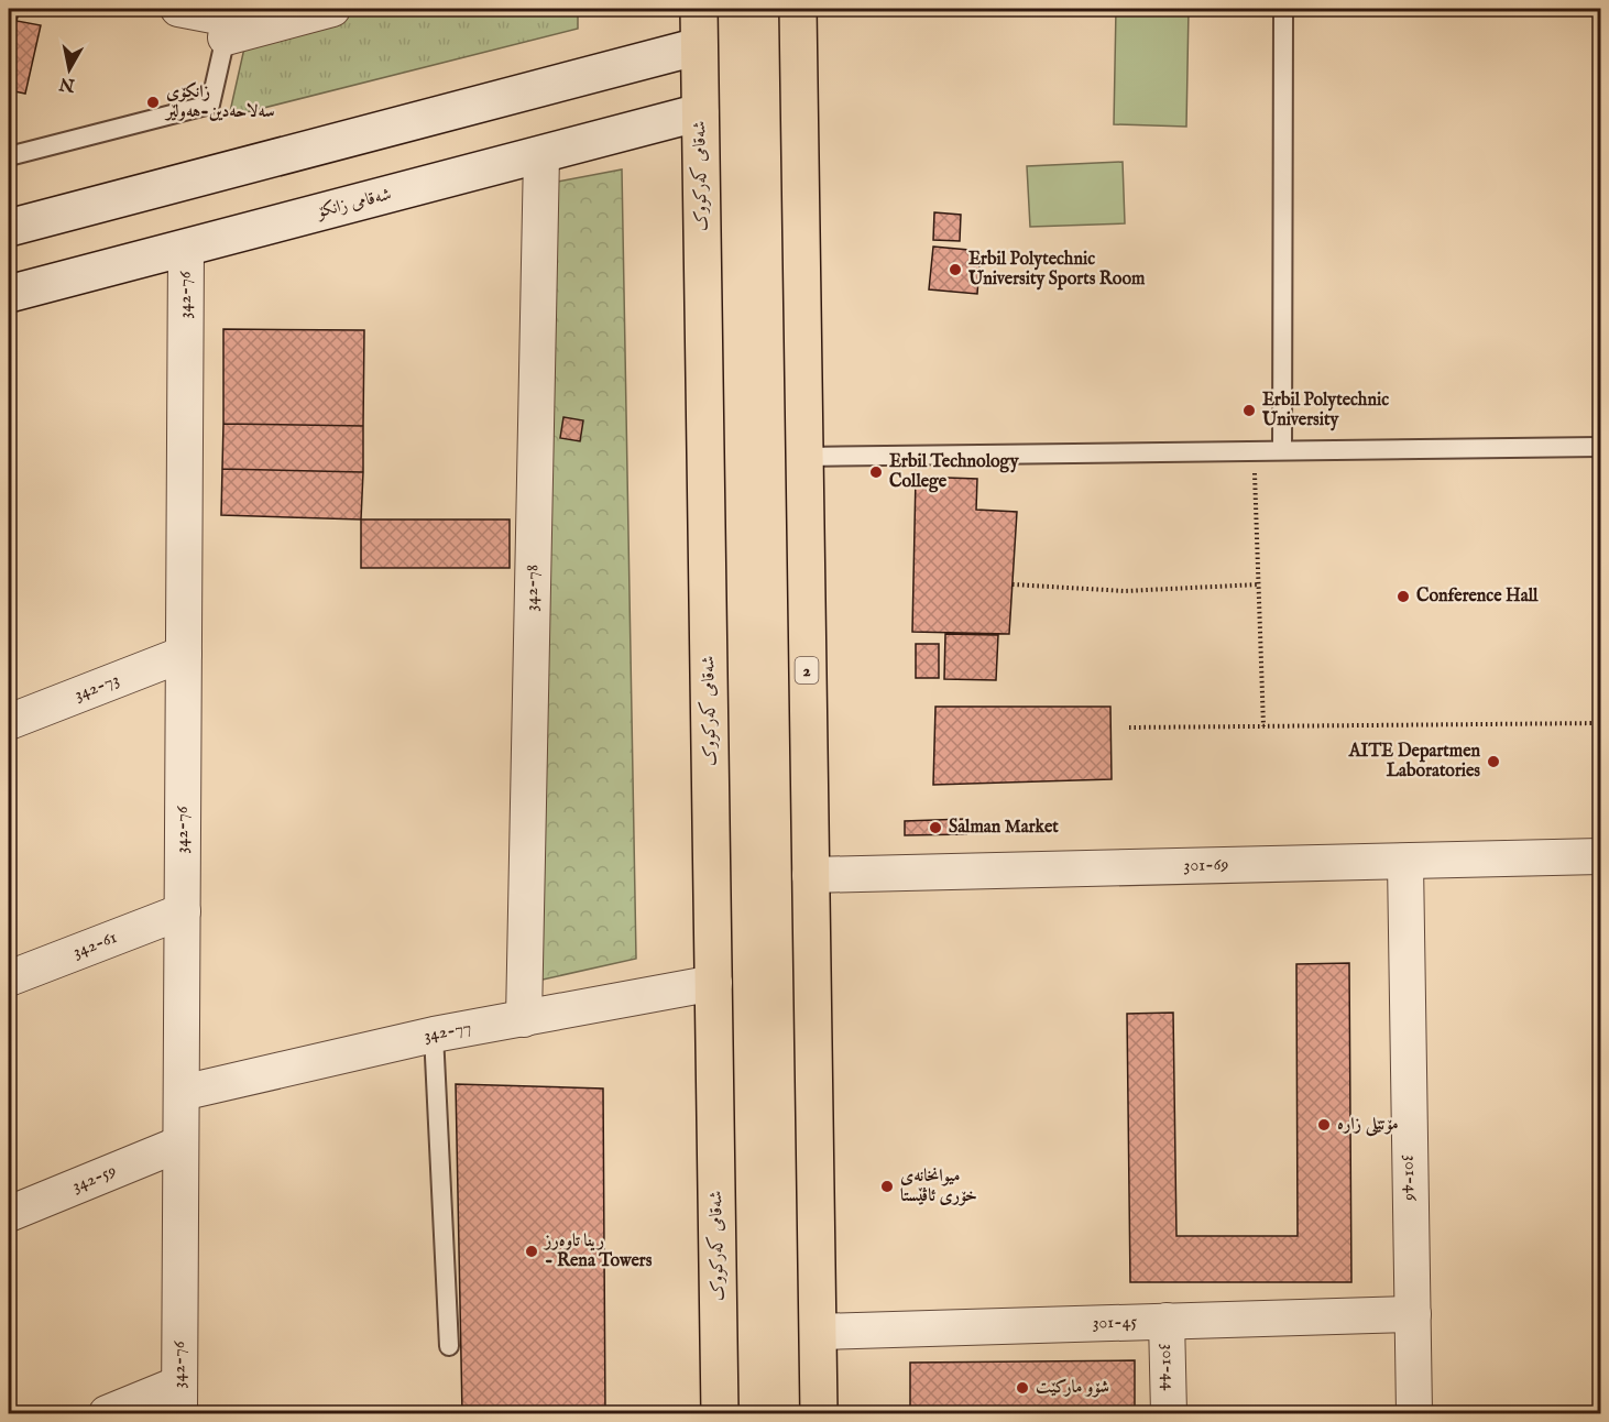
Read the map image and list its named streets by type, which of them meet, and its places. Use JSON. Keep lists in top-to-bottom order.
{
  "streets": {
    "highway": ["شەقامی کەرکووک", "2"],
    "main road": ["شەقامی زانکۆ"],
    "street": [
      "342-76",
      "342-78",
      "342-73",
      "301-69",
      "342-61",
      "342-77",
      "301-46",
      "342-59",
      "301-45",
      "301-44"
    ]
  },
  "crossings": [
    ["شەقامی کەرکووک", "شەقامی زانکۆ"],
    ["شەقامی کەرکووک", "342-77"],
    ["شەقامی زانکۆ", "342-76"],
    ["شەقامی زانکۆ", "342-78"],
    ["342-76", "342-73"],
    ["342-76", "342-61"],
    ["342-76", "342-77"],
    ["342-76", "342-59"],
    ["342-78", "342-77"],
    ["2", "301-69"],
    ["2", "301-45"],
    ["301-69", "301-46"],
    ["301-46", "301-45"],
    ["301-45", "301-44"]
  ],
  "places": [
    "زانکۆی سەلاحەدین-هەولێر",
    "Erbil Polytechnic University Sports Room",
    "Erbil Polytechnic University",
    "Erbil Technology College",
    "Conference Hall",
    "AITE Departmen Laboratories",
    "Salman Market",
    "مۆتێلی زارە",
    "میوانخانەی خۆری ئاڤێستا",
    "رينا تاوەرز - Rena Towers",
    "شۆو مارکێت"
  ],
  "north": "bottom"
}
